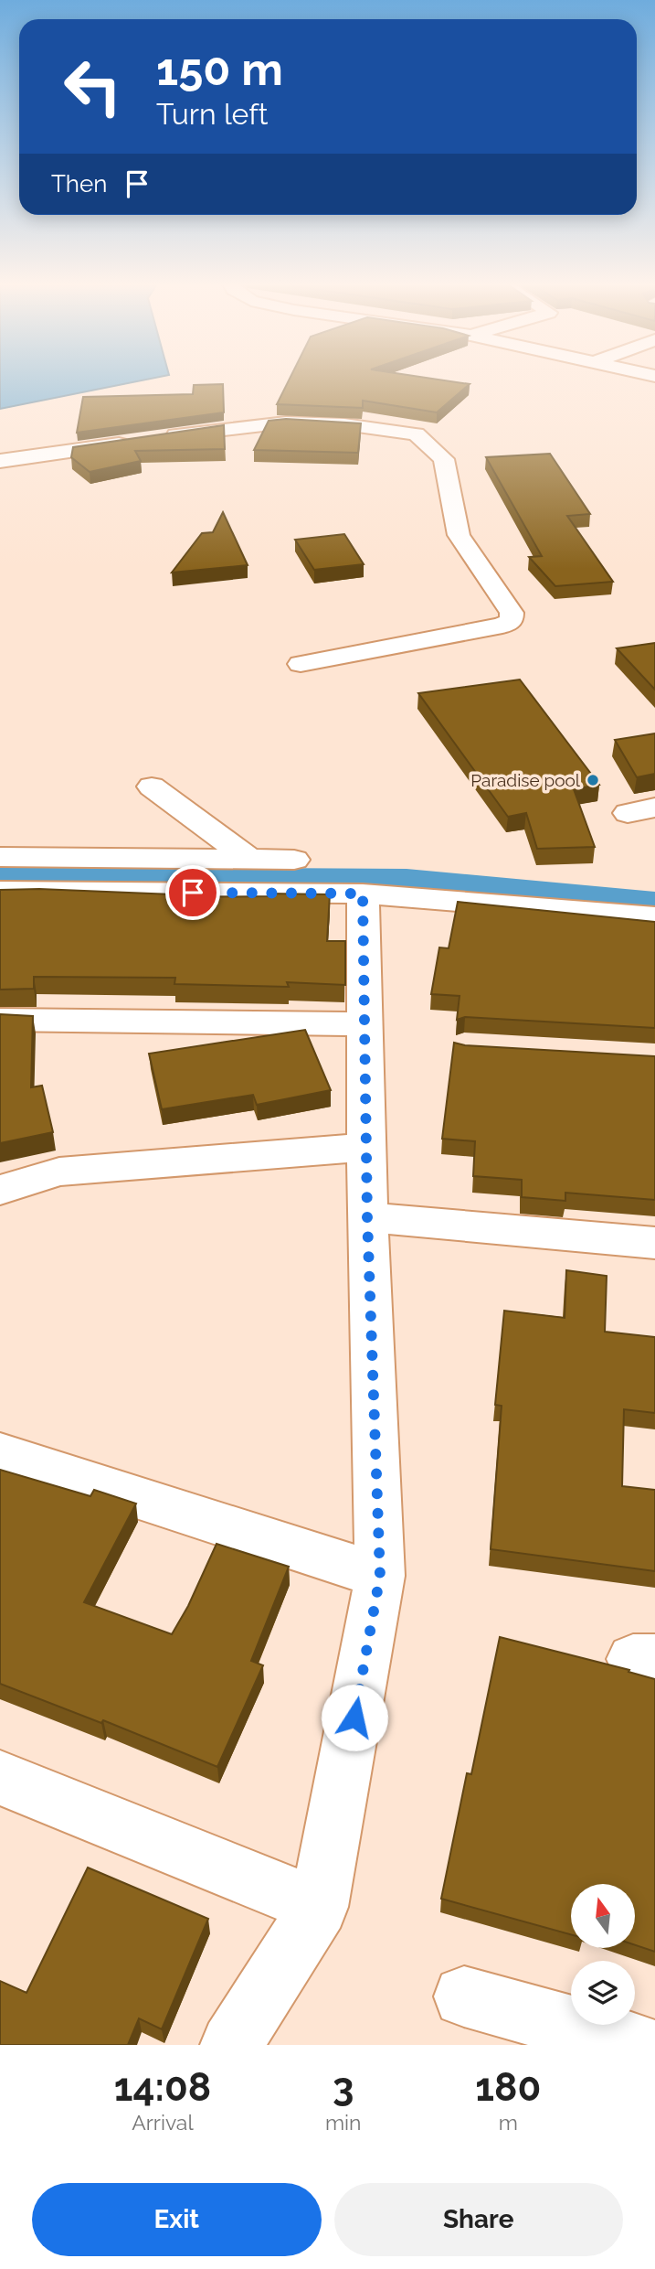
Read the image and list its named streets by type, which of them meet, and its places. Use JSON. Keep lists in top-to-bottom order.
{
  "places": ["Paradise pool"],
  "north": "top",
  "page": {
    "turn": ["150 m", "Turn left"],
    "then": "Then",
    "eta": [
      "14:08",
      "Arrival",
      "3",
      "min",
      "180",
      "m"
    ],
    "buttons": ["Exit", "Share"]
  }
}
